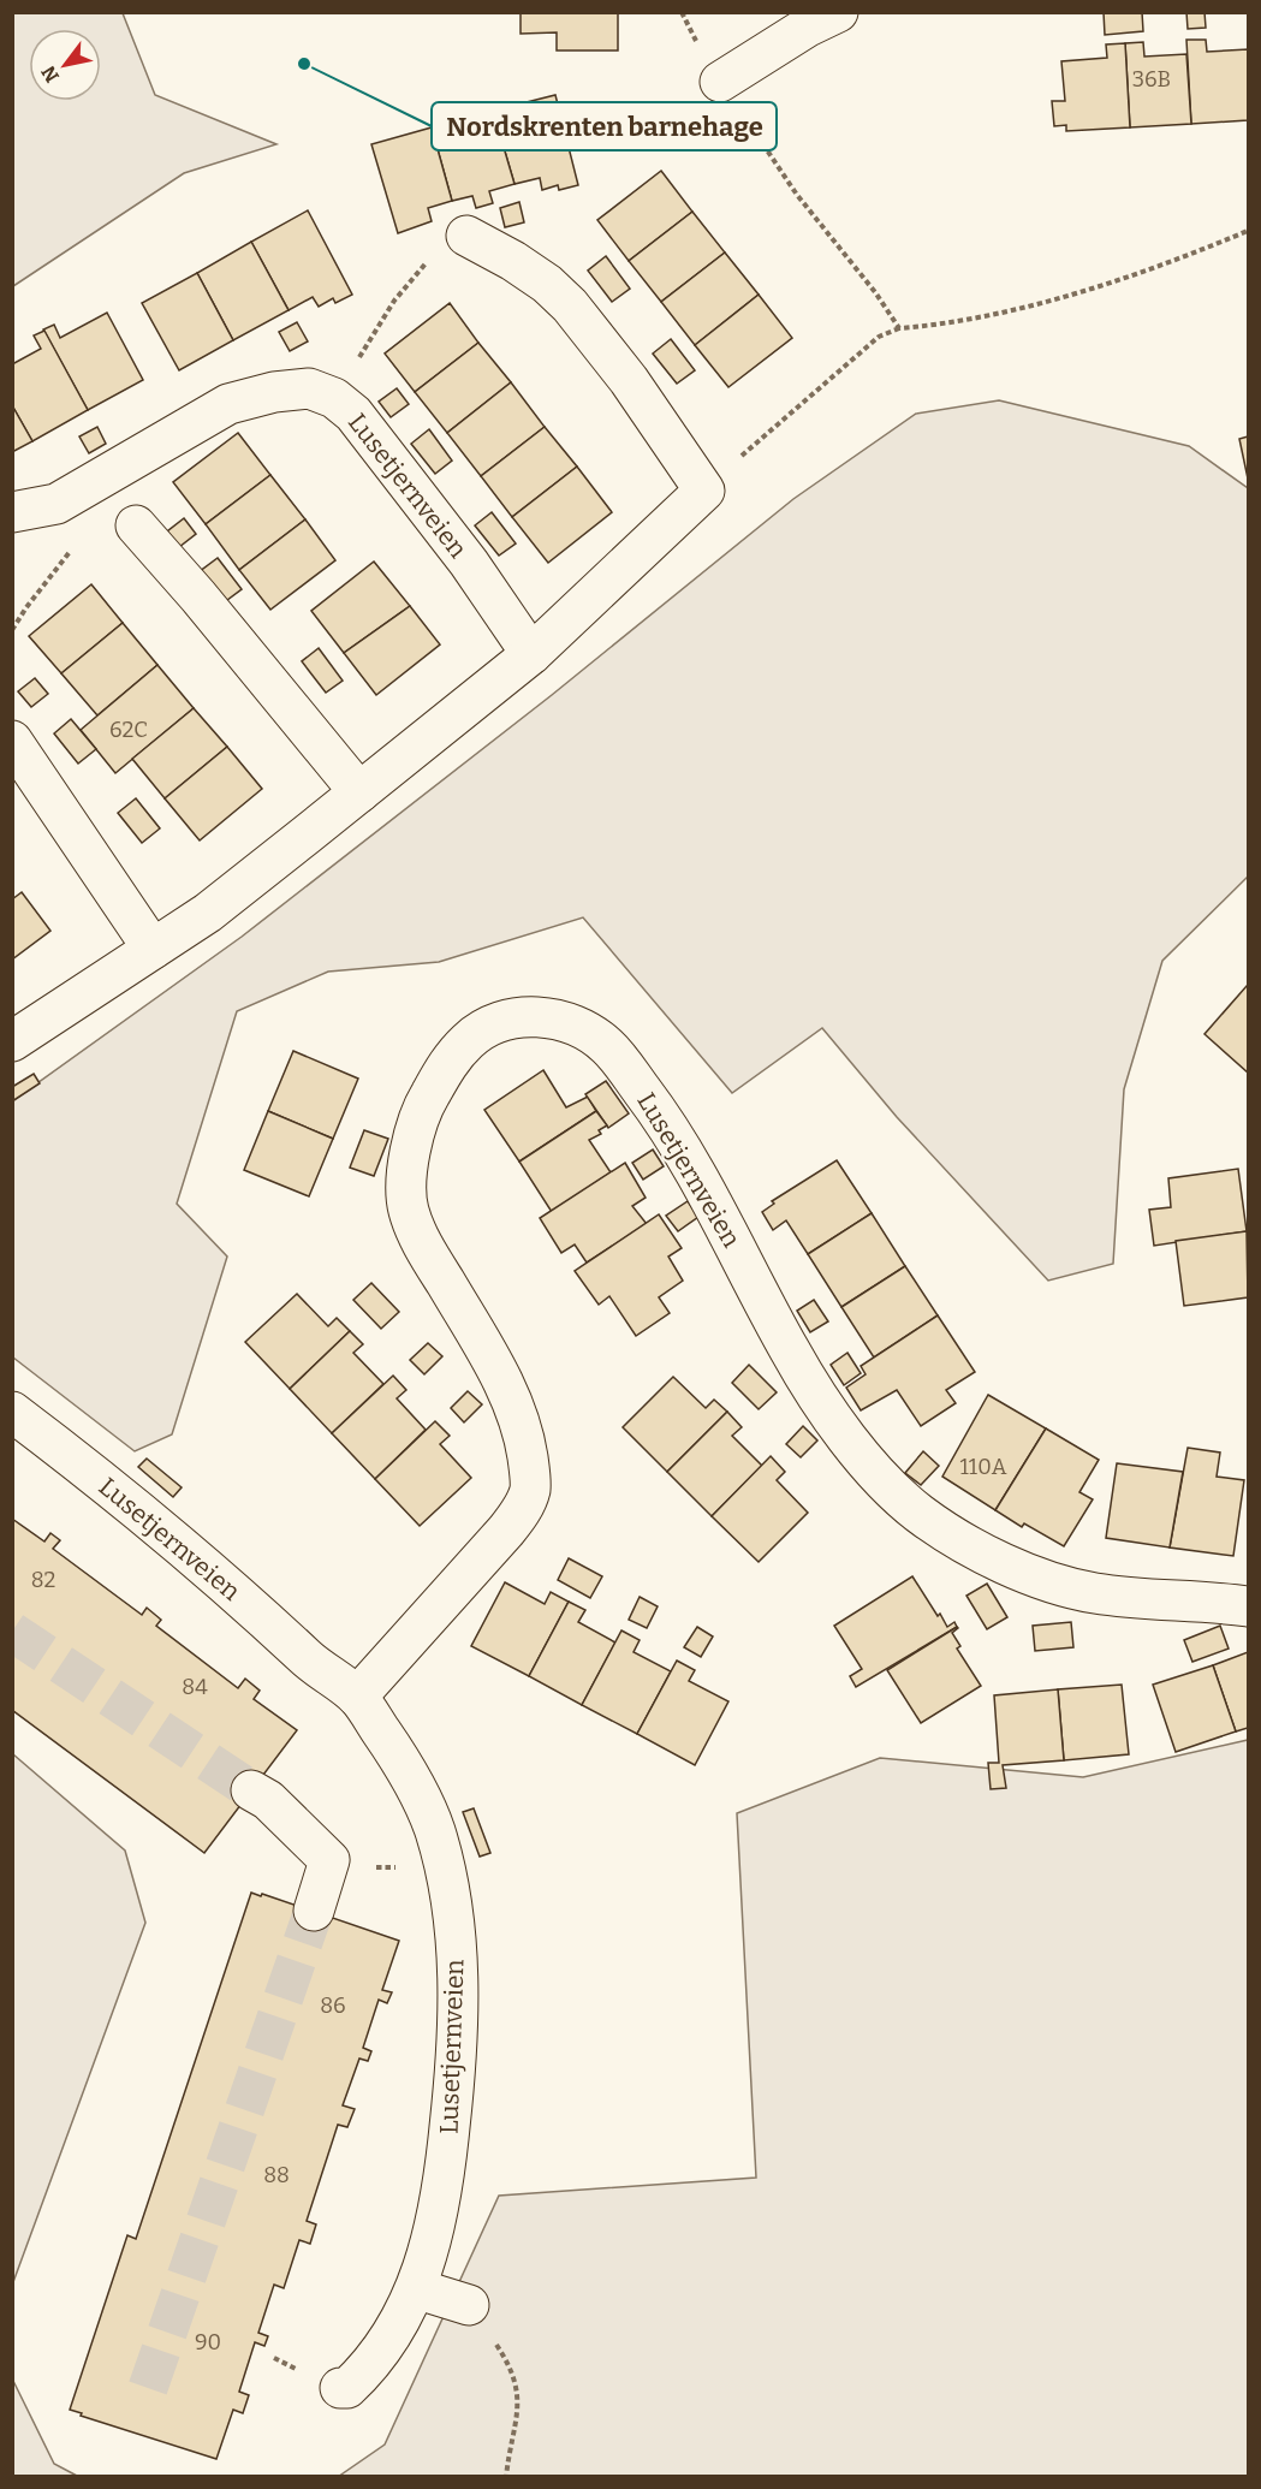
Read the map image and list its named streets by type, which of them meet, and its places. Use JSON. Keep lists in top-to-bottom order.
{
  "streets": {
    "lane": ["Lusetjernveien"]
  },
  "places": ["Nordskrenten barnehage"],
  "house_numbers": [
    "36B",
    "62C",
    "110A",
    "82",
    "84",
    "86",
    "88",
    "90"
  ],
  "north": "bottom left"
}
